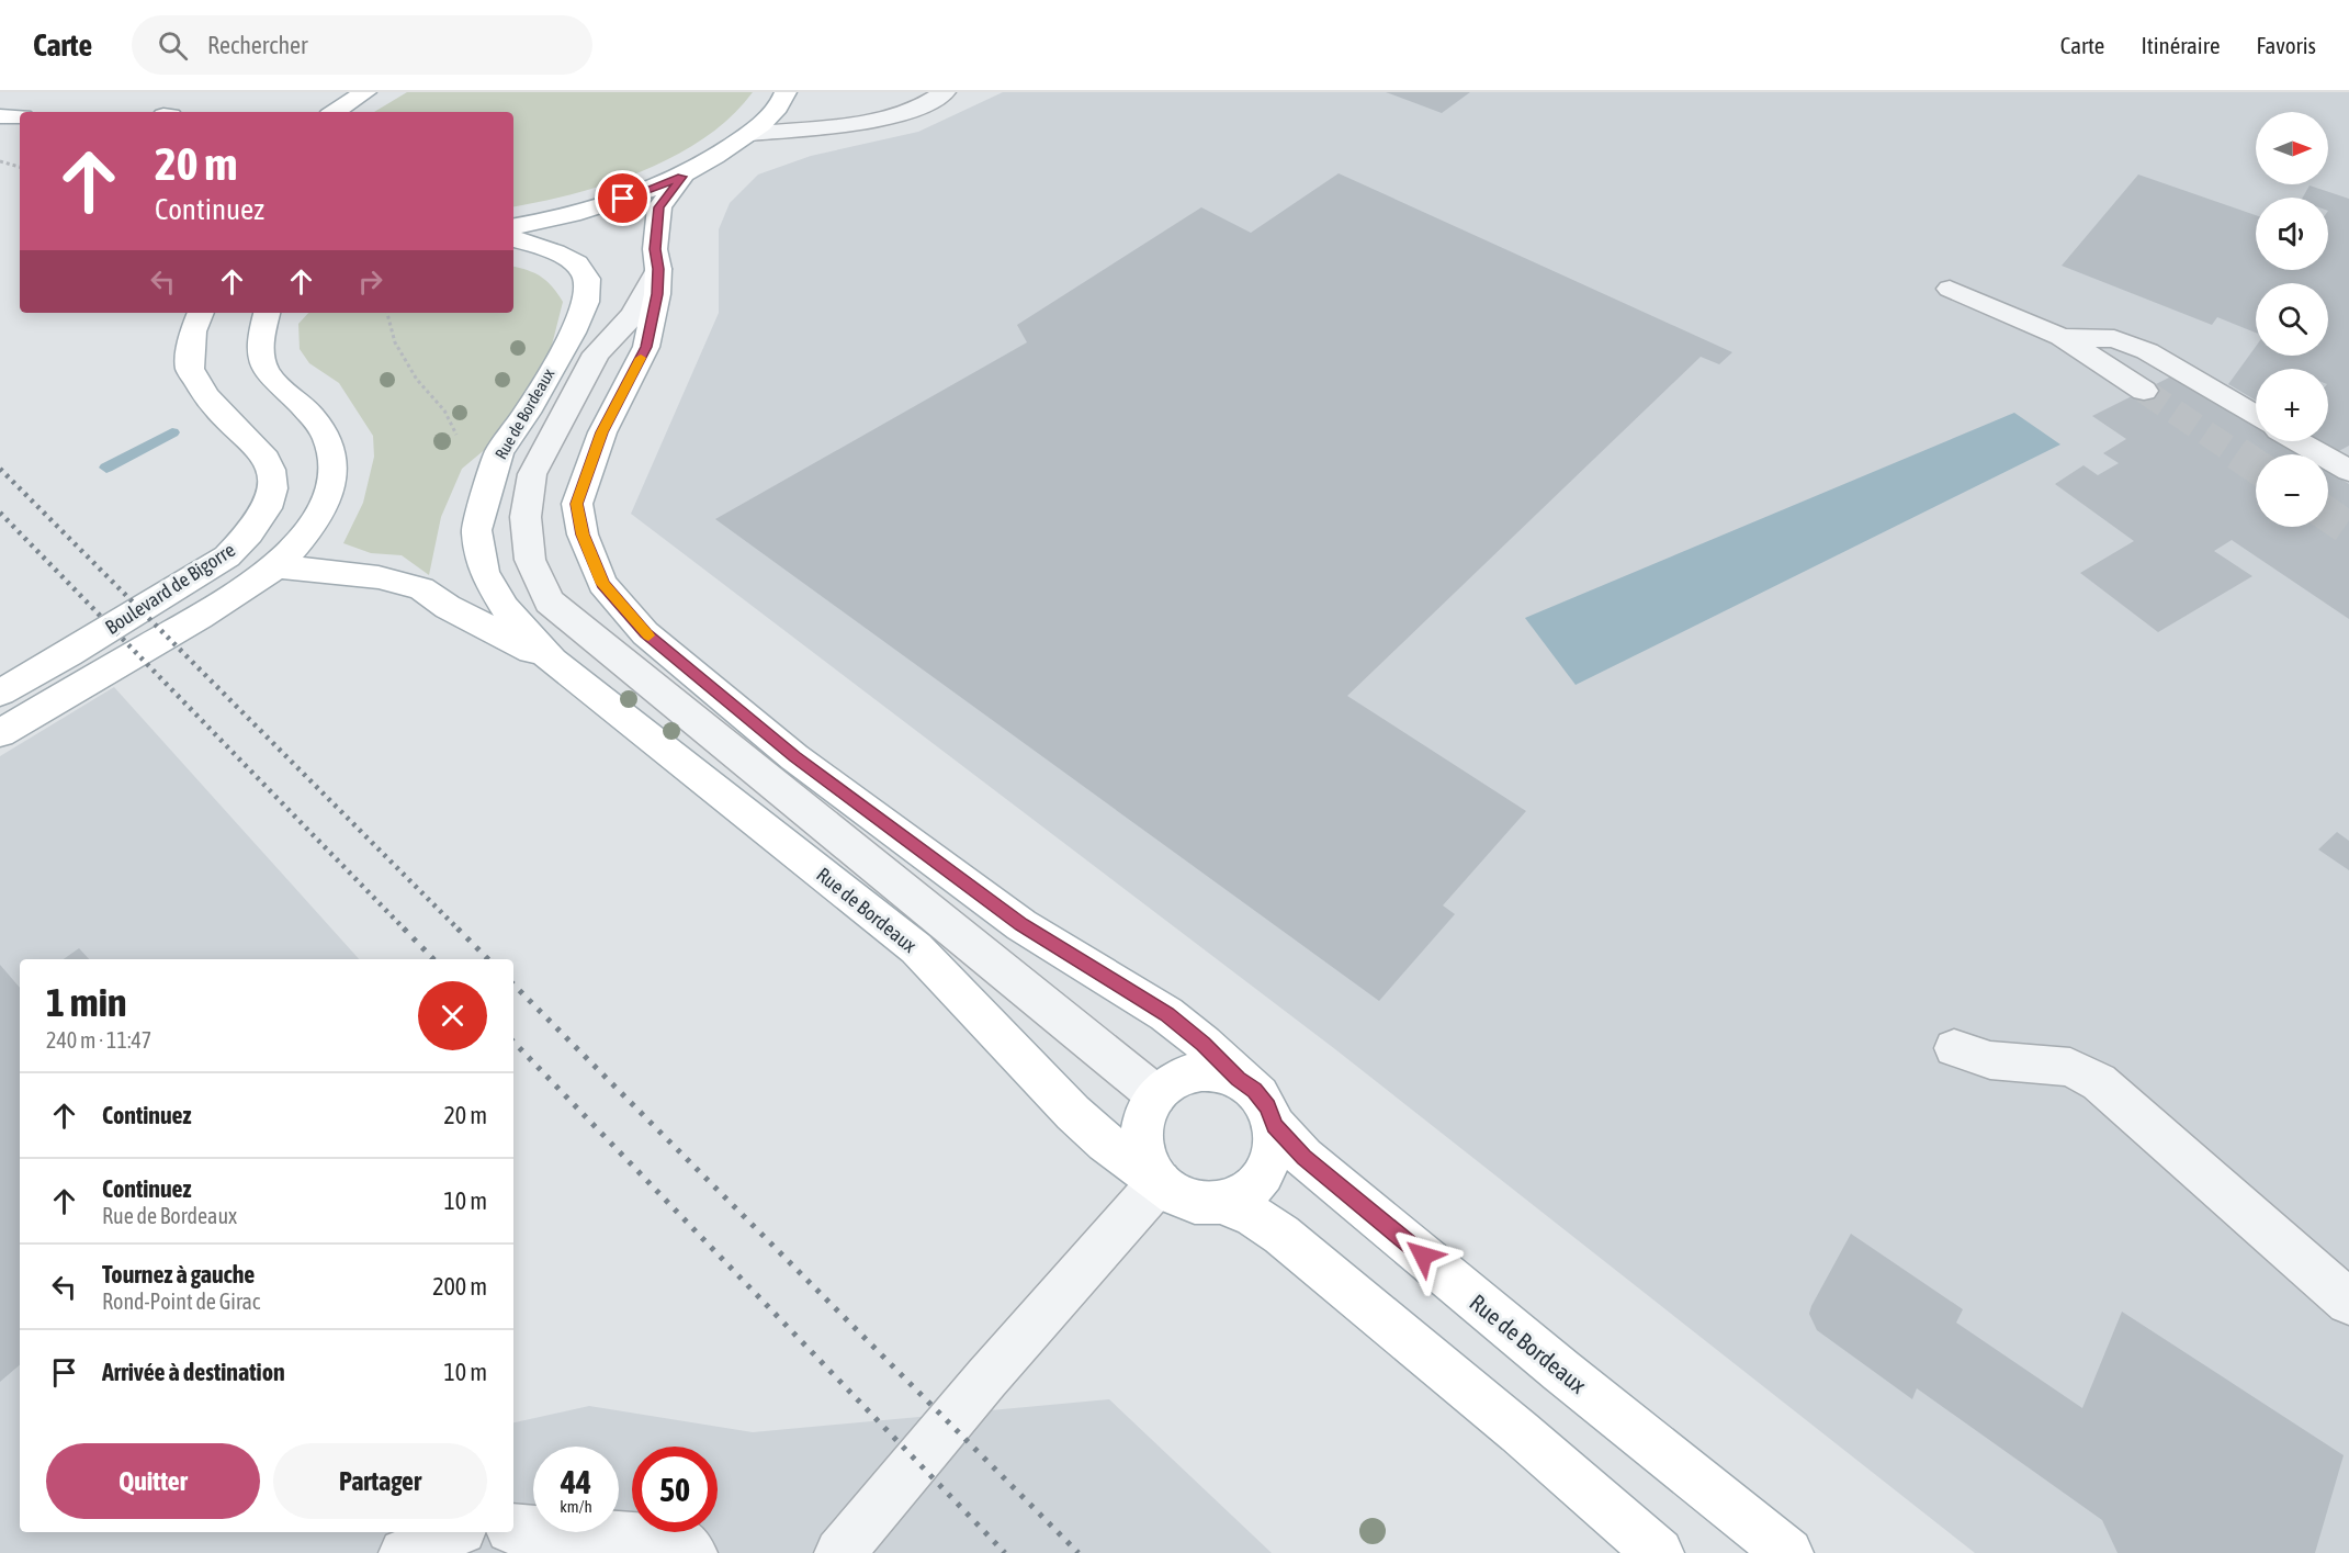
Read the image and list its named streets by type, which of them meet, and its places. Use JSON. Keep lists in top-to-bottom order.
{
  "streets": {
    "main road": ["Rue de Bordeaux", "Boulevard de Bigorre"]
  },
  "crossings": [
    ["Rue de Bordeaux", "Boulevard de Bigorre"]
  ],
  "north": "right",
  "page": {
    "header": "Carte",
    "search": "Rechercher",
    "nav": ["Carte", "Itinéraire", "Favoris"],
    "map_buttons": ["+", "−"],
    "turn": ["20 m", "Continuez"],
    "heading": ["1 min", "240 m · 11:47"],
    "list": [
      {
        "name": "Continuez",
        "value": "20 m"
      },
      {
        "name": "Continuez",
        "note": "Rue de Bordeaux",
        "value": "10 m"
      },
      {
        "name": "Tournez à gauche",
        "note": "Rond-Point de Girac",
        "value": "200 m"
      },
      {
        "name": "Arrivée à destination",
        "value": "10 m"
      }
    ],
    "buttons": ["Quitter", "Partager"],
    "speed": "44 km/h",
    "limit": "50"
  }
}
